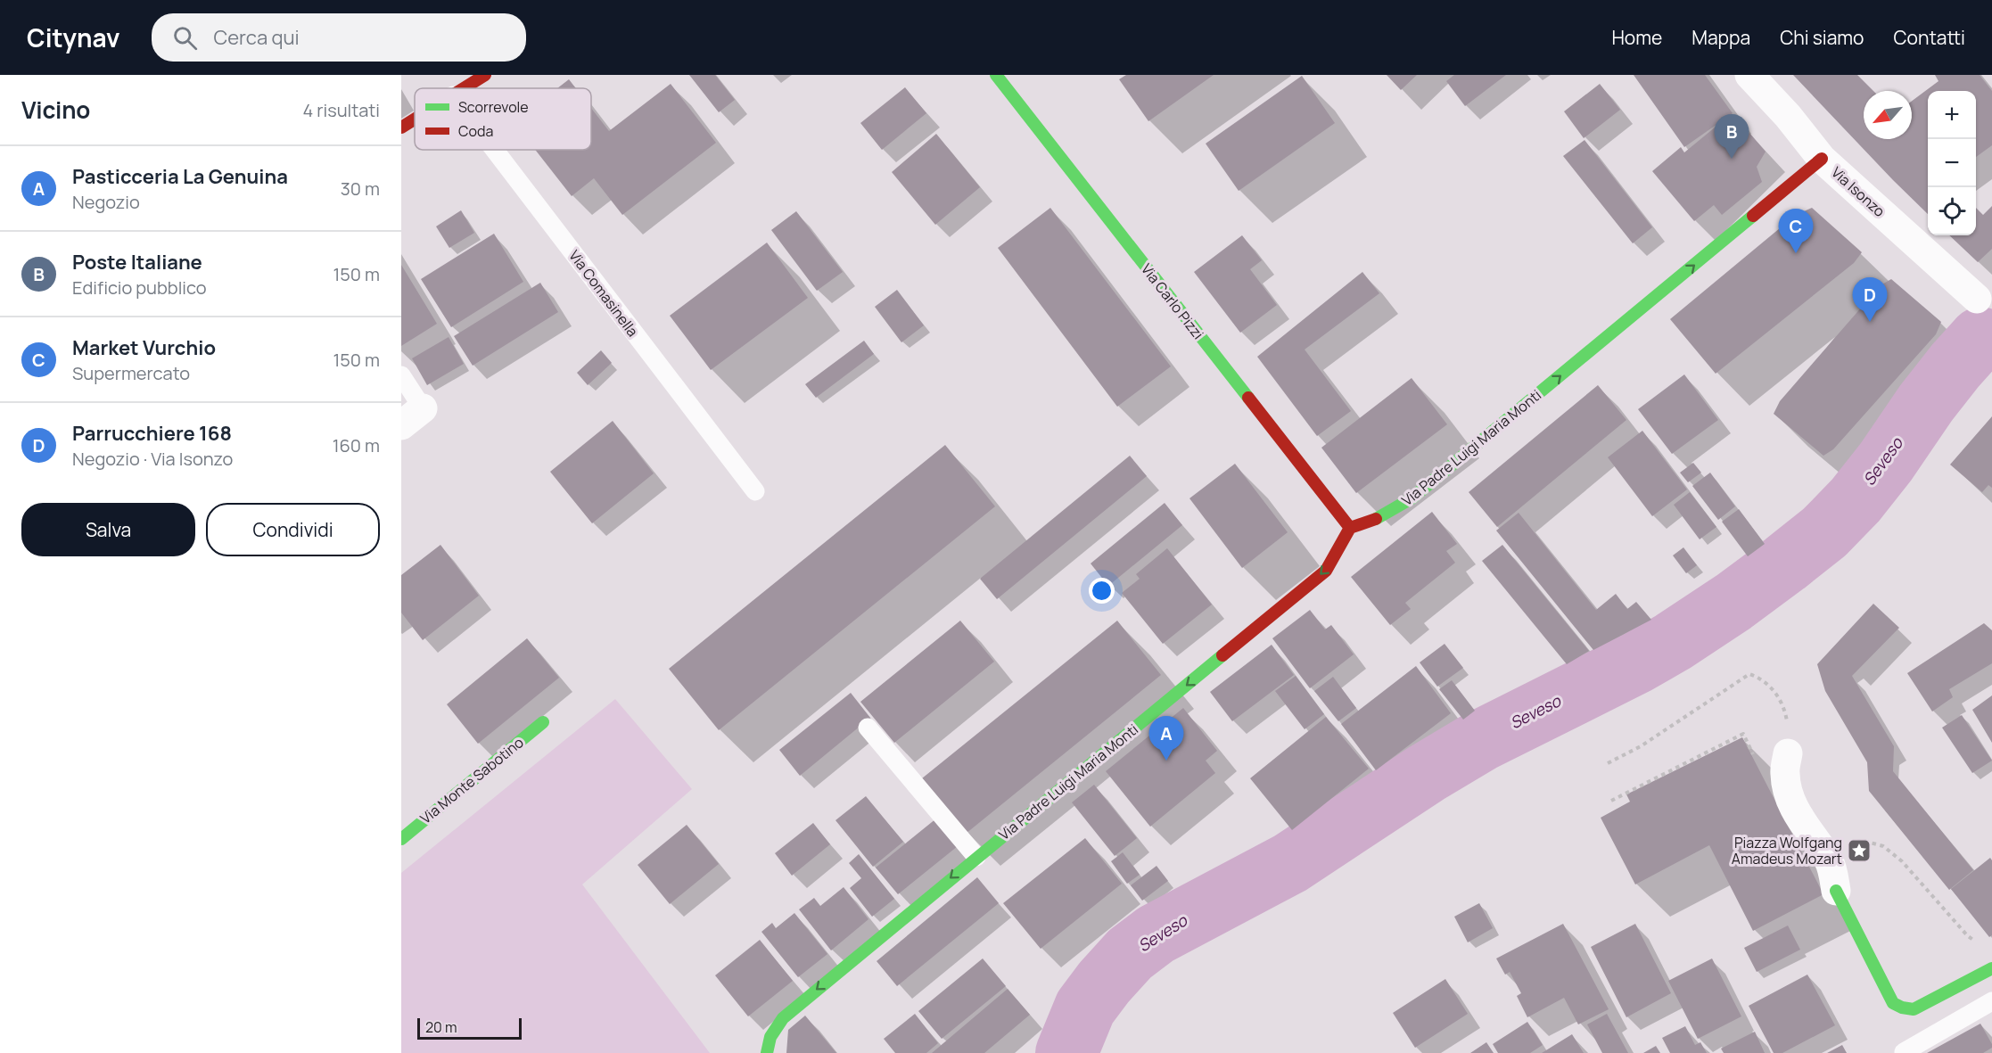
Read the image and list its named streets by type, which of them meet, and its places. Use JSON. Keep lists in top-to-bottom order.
{
  "streets": {
    "street": [
      "Via Isonzo",
      "Via Carlo Pizzi",
      "Via Padre Luigi Maria Monti",
      "Via Monte Sabotino"
    ],
    "lane": ["Via Comasinella"]
  },
  "crossings": [
    ["Via Isonzo", "Via Padre Luigi Maria Monti"],
    ["Via Carlo Pizzi", "Via Padre Luigi Maria Monti"]
  ],
  "water": ["Seveso"],
  "places": {
    "place": ["Piazza Wolfgang Amadeus Mozart"]
  },
  "legend": ["Scorrevole", "Coda"],
  "scale_bar": "20 m",
  "north": "bottom left",
  "page": {
    "header": "Citynav",
    "search": "Cerca qui",
    "nav": [
      "Home",
      "Mappa",
      "Chi siamo",
      "Contatti"
    ],
    "heading": ["Vicino", "4 risultati"],
    "map_buttons": ["+", "−"],
    "pins": [
      "B",
      "C",
      "D",
      "A"
    ],
    "list": [
      {
        "mark": "A",
        "name": "Pasticceria La Genuina",
        "note": "Negozio",
        "value": "30 m"
      },
      {
        "mark": "B",
        "name": "Poste Italiane",
        "note": "Edificio pubblico",
        "value": "150 m"
      },
      {
        "mark": "C",
        "name": "Market Vurchio",
        "note": "Supermercato",
        "value": "150 m"
      },
      {
        "mark": "D",
        "name": "Parrucchiere 168",
        "note": "Negozio · Via Isonzo",
        "value": "160 m"
      }
    ],
    "buttons": ["Salva", "Condividi"],
    "scale": "20 m"
  }
}
